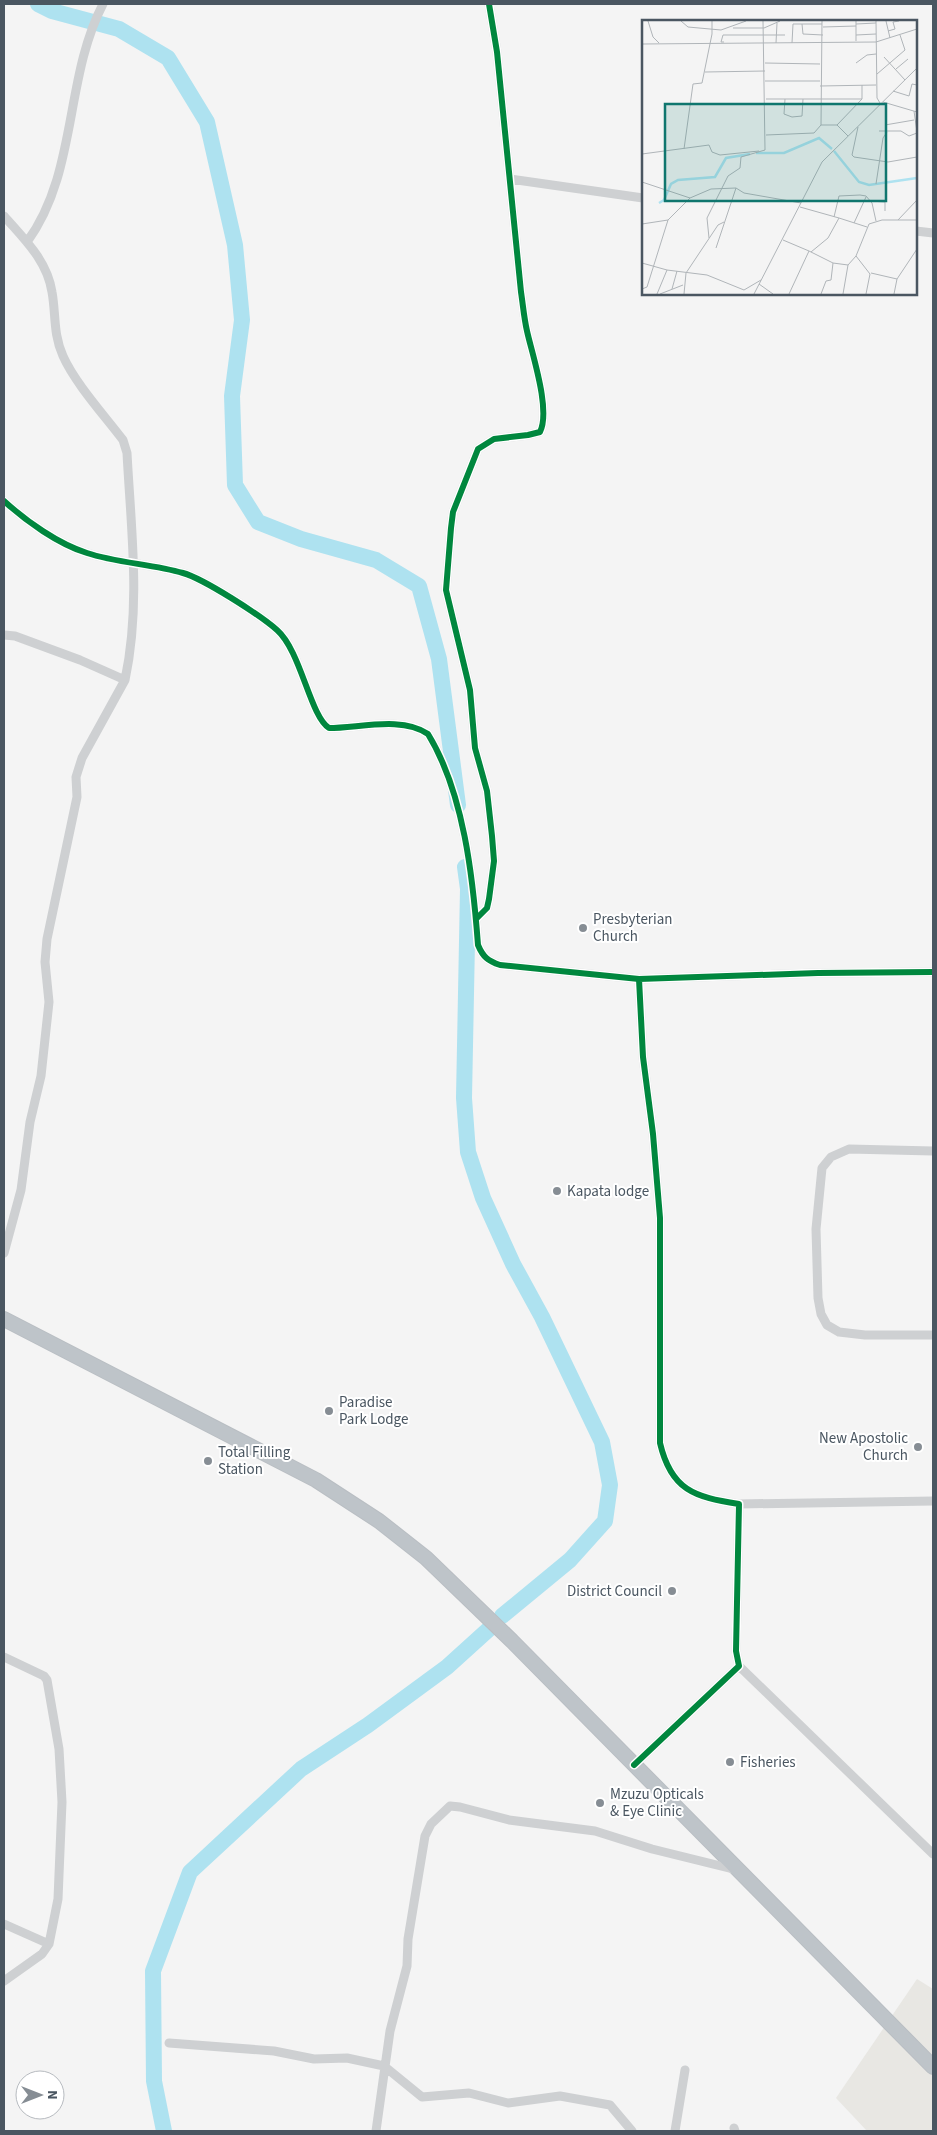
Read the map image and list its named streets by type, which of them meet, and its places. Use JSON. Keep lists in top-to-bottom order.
{
  "places": [
    "Presbyterian Church",
    "Kapata lodge",
    "Paradise Park Lodge",
    "New Apostolic Church",
    "Total Filling Station",
    "District Council",
    "Fisheries",
    "Mzuzu Opticals & Eye Clinic"
  ],
  "north": "right"
}
